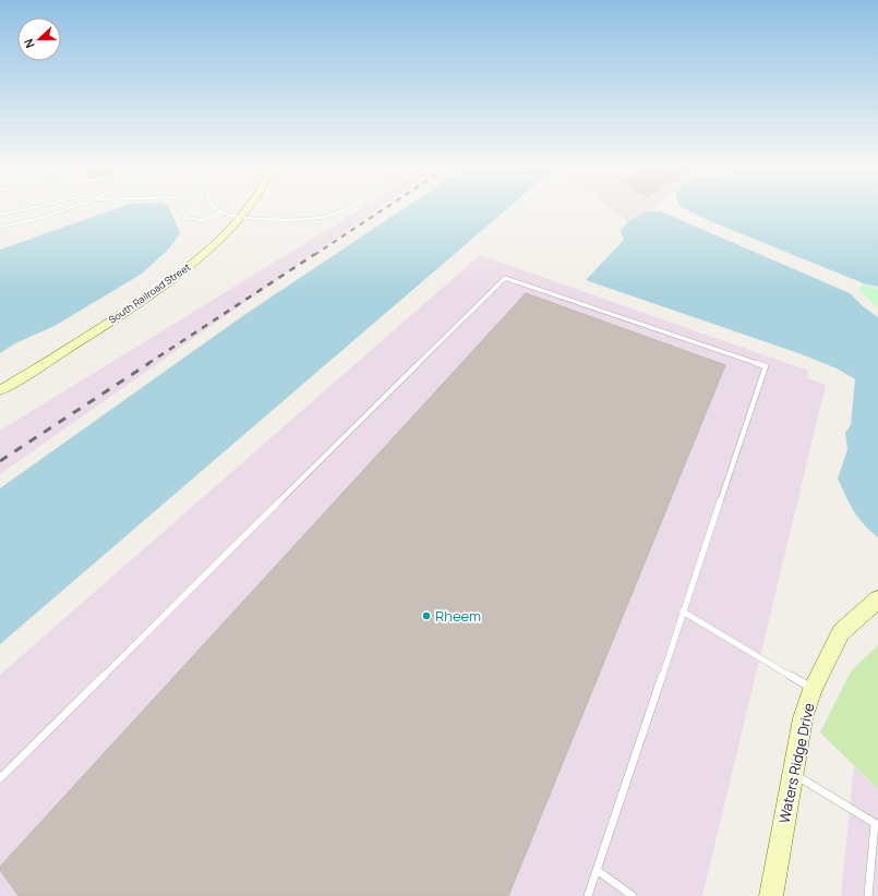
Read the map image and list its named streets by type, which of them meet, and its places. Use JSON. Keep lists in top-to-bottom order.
{
  "streets": {
    "street": ["South Railroad Street", "Waters Ridge Drive"]
  },
  "places": ["Rheem"],
  "north": "left"
}
